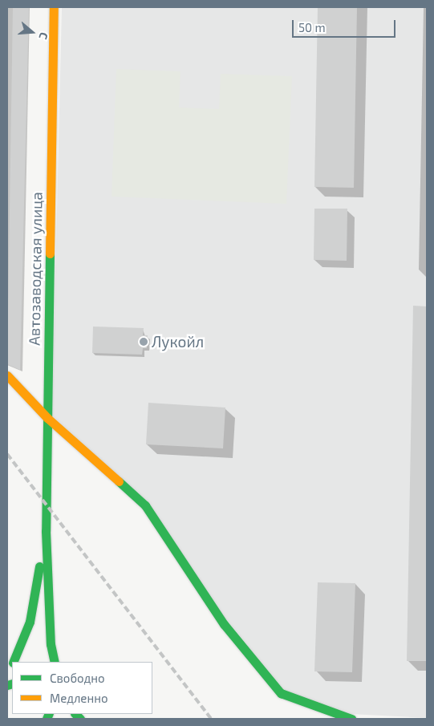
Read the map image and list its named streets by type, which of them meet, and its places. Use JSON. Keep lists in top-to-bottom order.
{
  "streets": {
    "street": ["Автозаводская улица"]
  },
  "places": ["Лукойл"],
  "legend": ["Свободно", "Медленно"],
  "scale_bar": "50 m",
  "north": "right"
}
